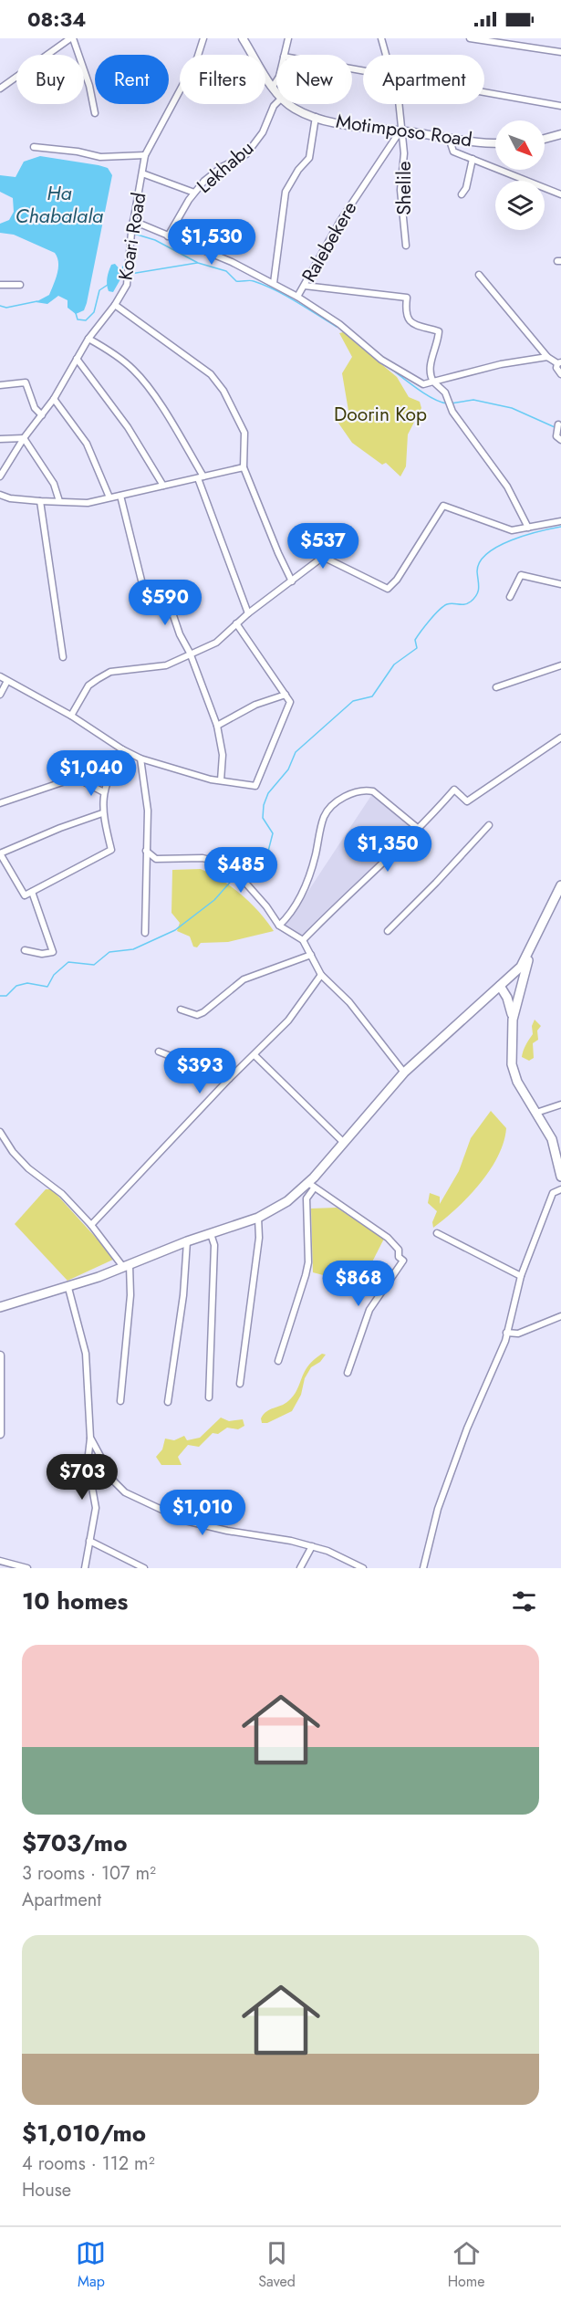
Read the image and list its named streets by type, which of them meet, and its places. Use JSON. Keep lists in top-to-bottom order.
{
  "streets": {
    "street": [
      "Motimposo Road",
      "Lekhabu",
      "Shelile",
      "Koari Road",
      "Ralebekere"
    ]
  },
  "crossings": [
    ["Motimposo Road", "Shelile"],
    ["Motimposo Road", "Ralebekere"],
    ["Shelile", "Ralebekere"]
  ],
  "water": ["Ha Chabalala"],
  "parks": ["Doorin Kop"],
  "north": "bottom right",
  "page": {
    "status": "08:34",
    "chip": [
      "Buy",
      "Rent",
      "Filters",
      "New",
      "Apartment"
    ],
    "price": [
      "$1,530",
      "$537",
      "$590",
      "$1,040",
      "$1,350",
      "$485",
      "$393",
      "$868",
      "$703",
      "$1,010"
    ],
    "heading": "10 homes",
    "list": [
      {
        "name": "$703/mo",
        "note": "3 rooms · 107 m² · Apartment"
      },
      {
        "name": "$1,010/mo",
        "note": "4 rooms · 112 m² · House"
      }
    ],
    "tabs": ["Map", "Saved", "Home"]
  }
}
